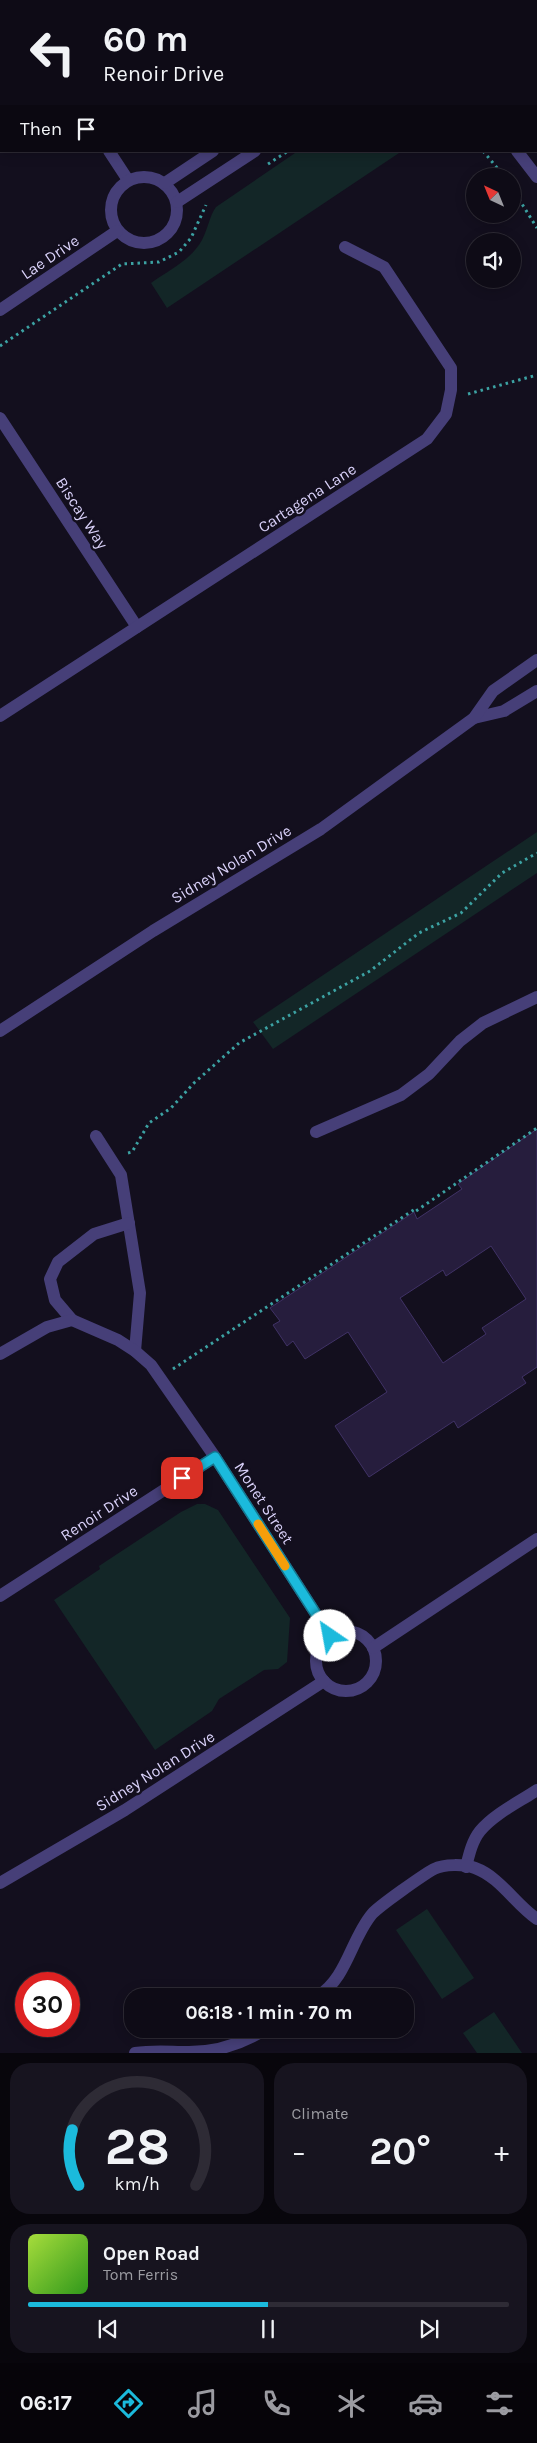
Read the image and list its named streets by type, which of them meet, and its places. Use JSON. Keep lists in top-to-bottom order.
{
  "streets": {
    "street": [
      "Lae Drive",
      "Cartagena Lane",
      "Biscay Way",
      "Sidney Nolan Drive",
      "Monet Street",
      "Renoir Drive"
    ]
  },
  "crossings": [
    ["Cartagena Lane", "Biscay Way"],
    ["Sidney Nolan Drive", "Monet Street"],
    ["Monet Street", "Renoir Drive"]
  ],
  "north": "top left",
  "page": {
    "turn": ["60 m", "Renoir Drive"],
    "then": "Then",
    "limit": "30",
    "trip": "06:18 · 1 min · 70 m",
    "tile": "Climate",
    "heat": ["−", "20°", "+"],
    "song": ["Open Road", "Tom Ferris"],
    "tabs": "06:17",
    "gauge": ["28", "km/h"]
  }
}
